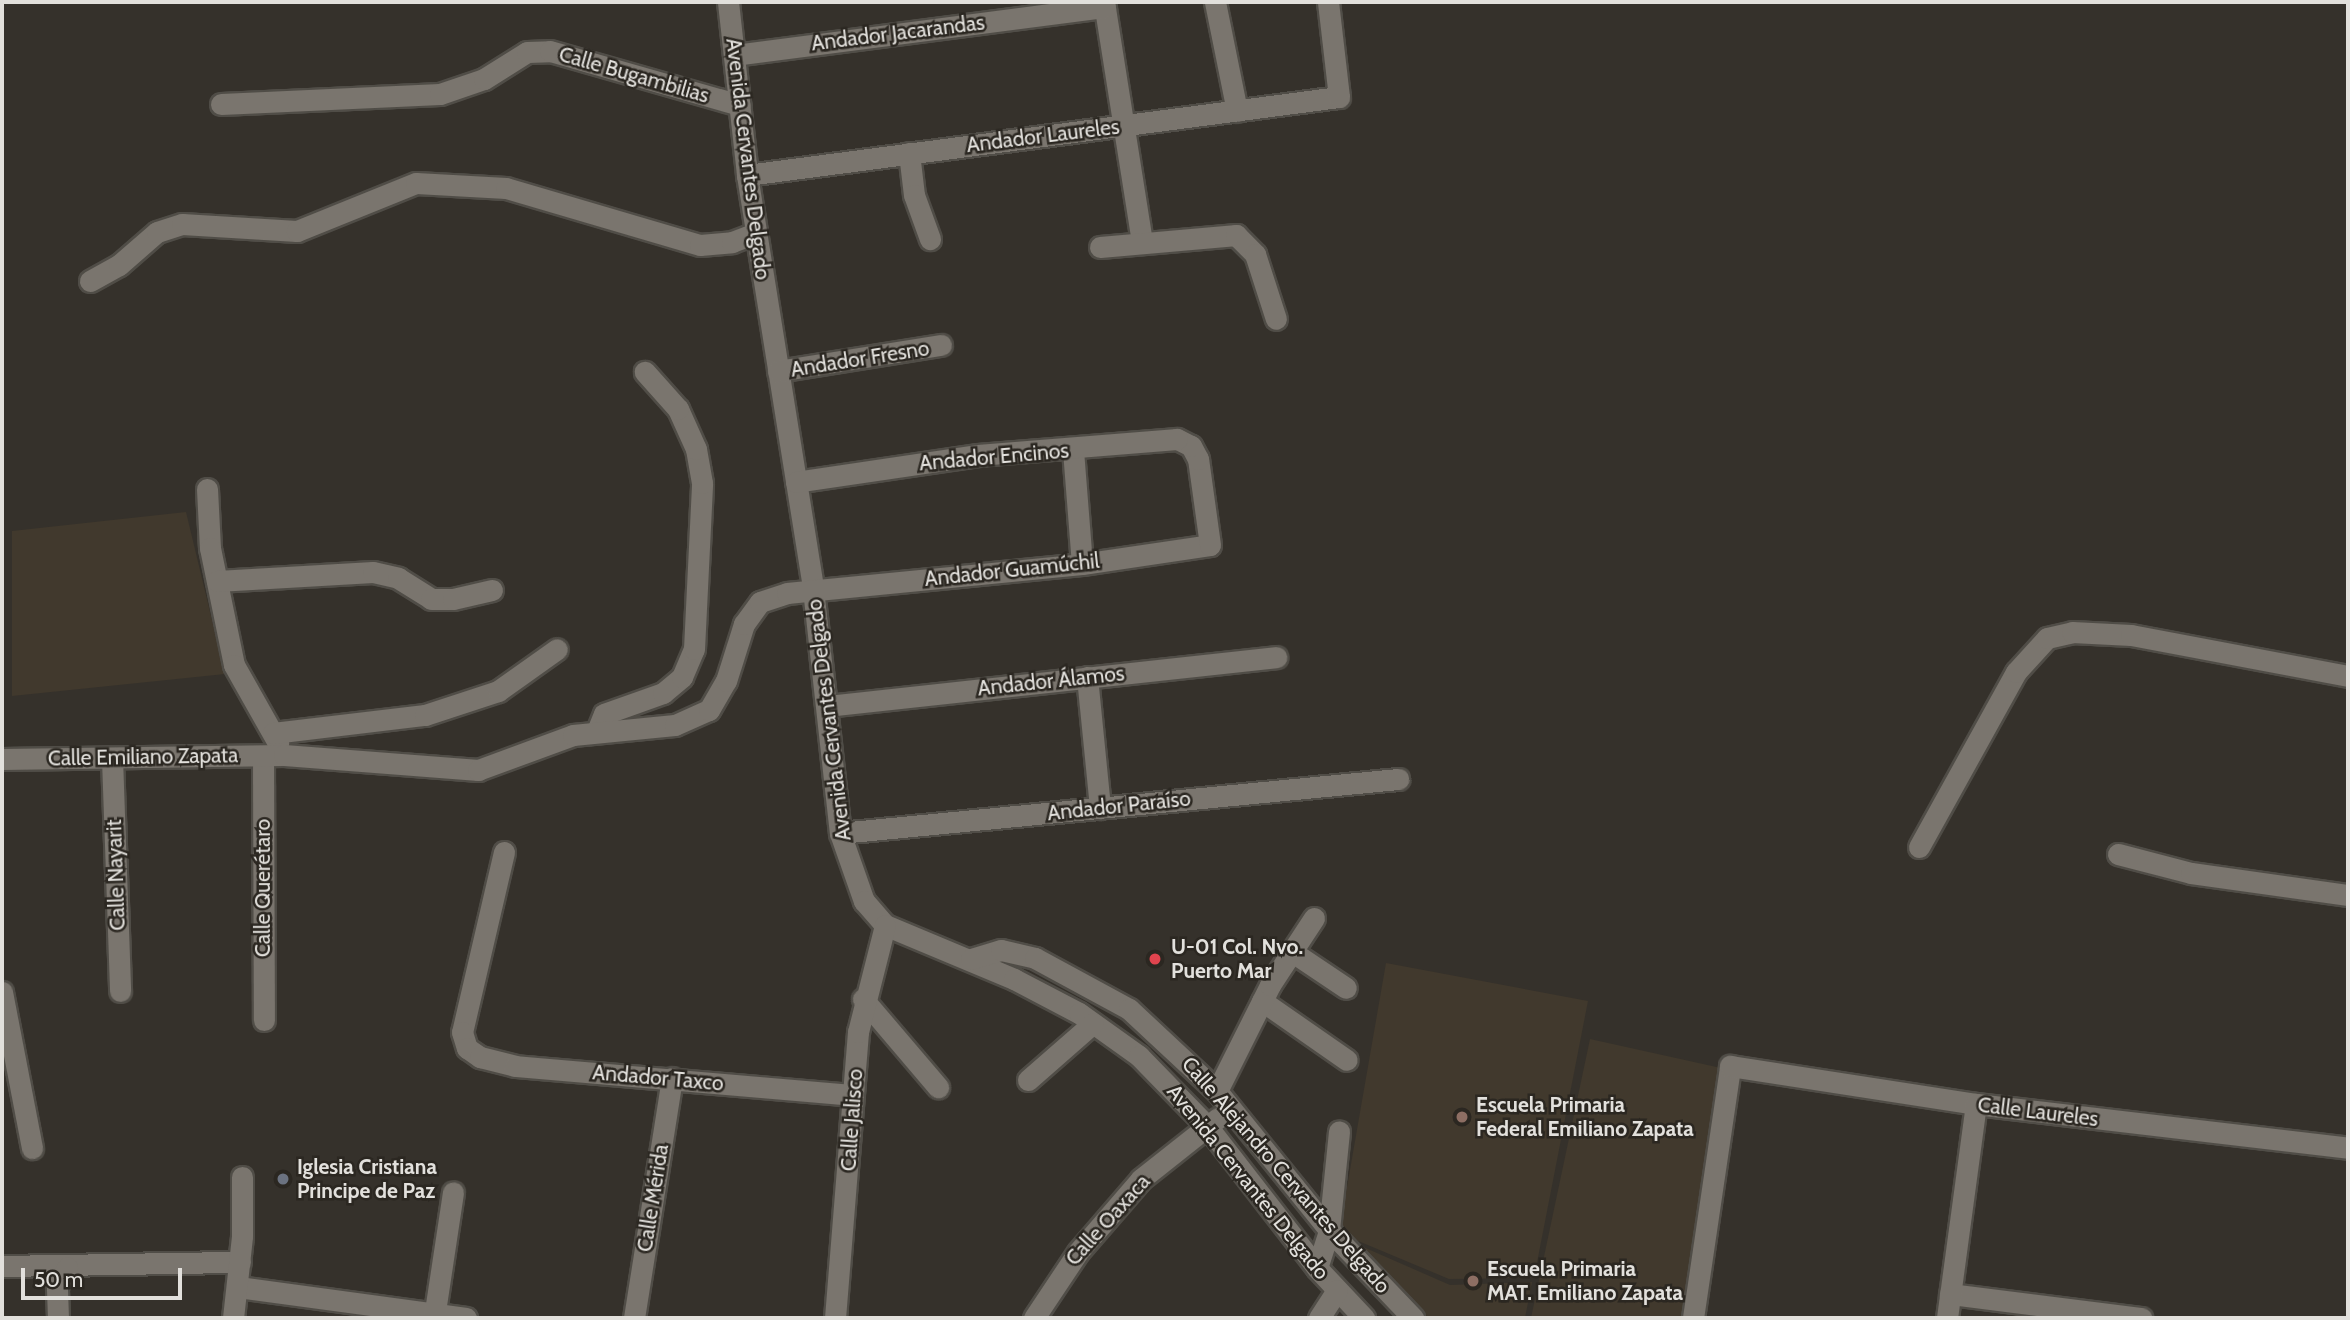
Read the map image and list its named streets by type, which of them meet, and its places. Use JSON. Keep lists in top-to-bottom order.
{
  "streets": {
    "street": [
      "Andador Jacarandas",
      "Calle Bugambilias",
      "Andador Laureles",
      "Avenida Cervantes Delgado",
      "Andador Fresno",
      "Andador Encinos",
      "Andador Guamúchil",
      "Andador Álamos",
      "Calle Emiliano Zapata",
      "Andador Paraíso",
      "Calle Nayarit",
      "Calle Querétaro",
      "Andador Taxco",
      "Calle Laureles",
      "Calle Jalisco",
      "Calle Alejandro Cervantes Delgado",
      "Calle Mérida",
      "Calle Oaxaca"
    ]
  },
  "crossings": [
    ["Andador Jacarandas", "Avenida Cervantes Delgado"],
    ["Calle Bugambilias", "Avenida Cervantes Delgado"],
    ["Andador Laureles", "Avenida Cervantes Delgado"],
    ["Avenida Cervantes Delgado", "Andador Fresno"],
    ["Avenida Cervantes Delgado", "Andador Encinos"],
    ["Avenida Cervantes Delgado", "Andador Guamúchil"],
    ["Avenida Cervantes Delgado", "Andador Álamos"],
    ["Avenida Cervantes Delgado", "Andador Paraíso"],
    ["Avenida Cervantes Delgado", "Calle Jalisco"],
    ["Avenida Cervantes Delgado", "Calle Alejandro Cervantes Delgado"],
    ["Avenida Cervantes Delgado", "Calle Oaxaca"],
    ["Andador Encinos", "Andador Guamúchil"],
    ["Calle Emiliano Zapata", "Calle Nayarit"],
    ["Calle Emiliano Zapata", "Calle Querétaro"],
    ["Andador Taxco", "Calle Jalisco"],
    ["Andador Taxco", "Calle Mérida"],
    ["Calle Alejandro Cervantes Delgado", "Calle Oaxaca"]
  ],
  "places": [
    "U-01 Col. Nvo. Puerto Mar",
    "Escuela Primaria Federal Emiliano Zapata",
    "Iglesia Cristiana Principe de Paz",
    "Escuela Primaria MAT. Emiliano Zapata"
  ],
  "scale_bar": "50 m"
}
